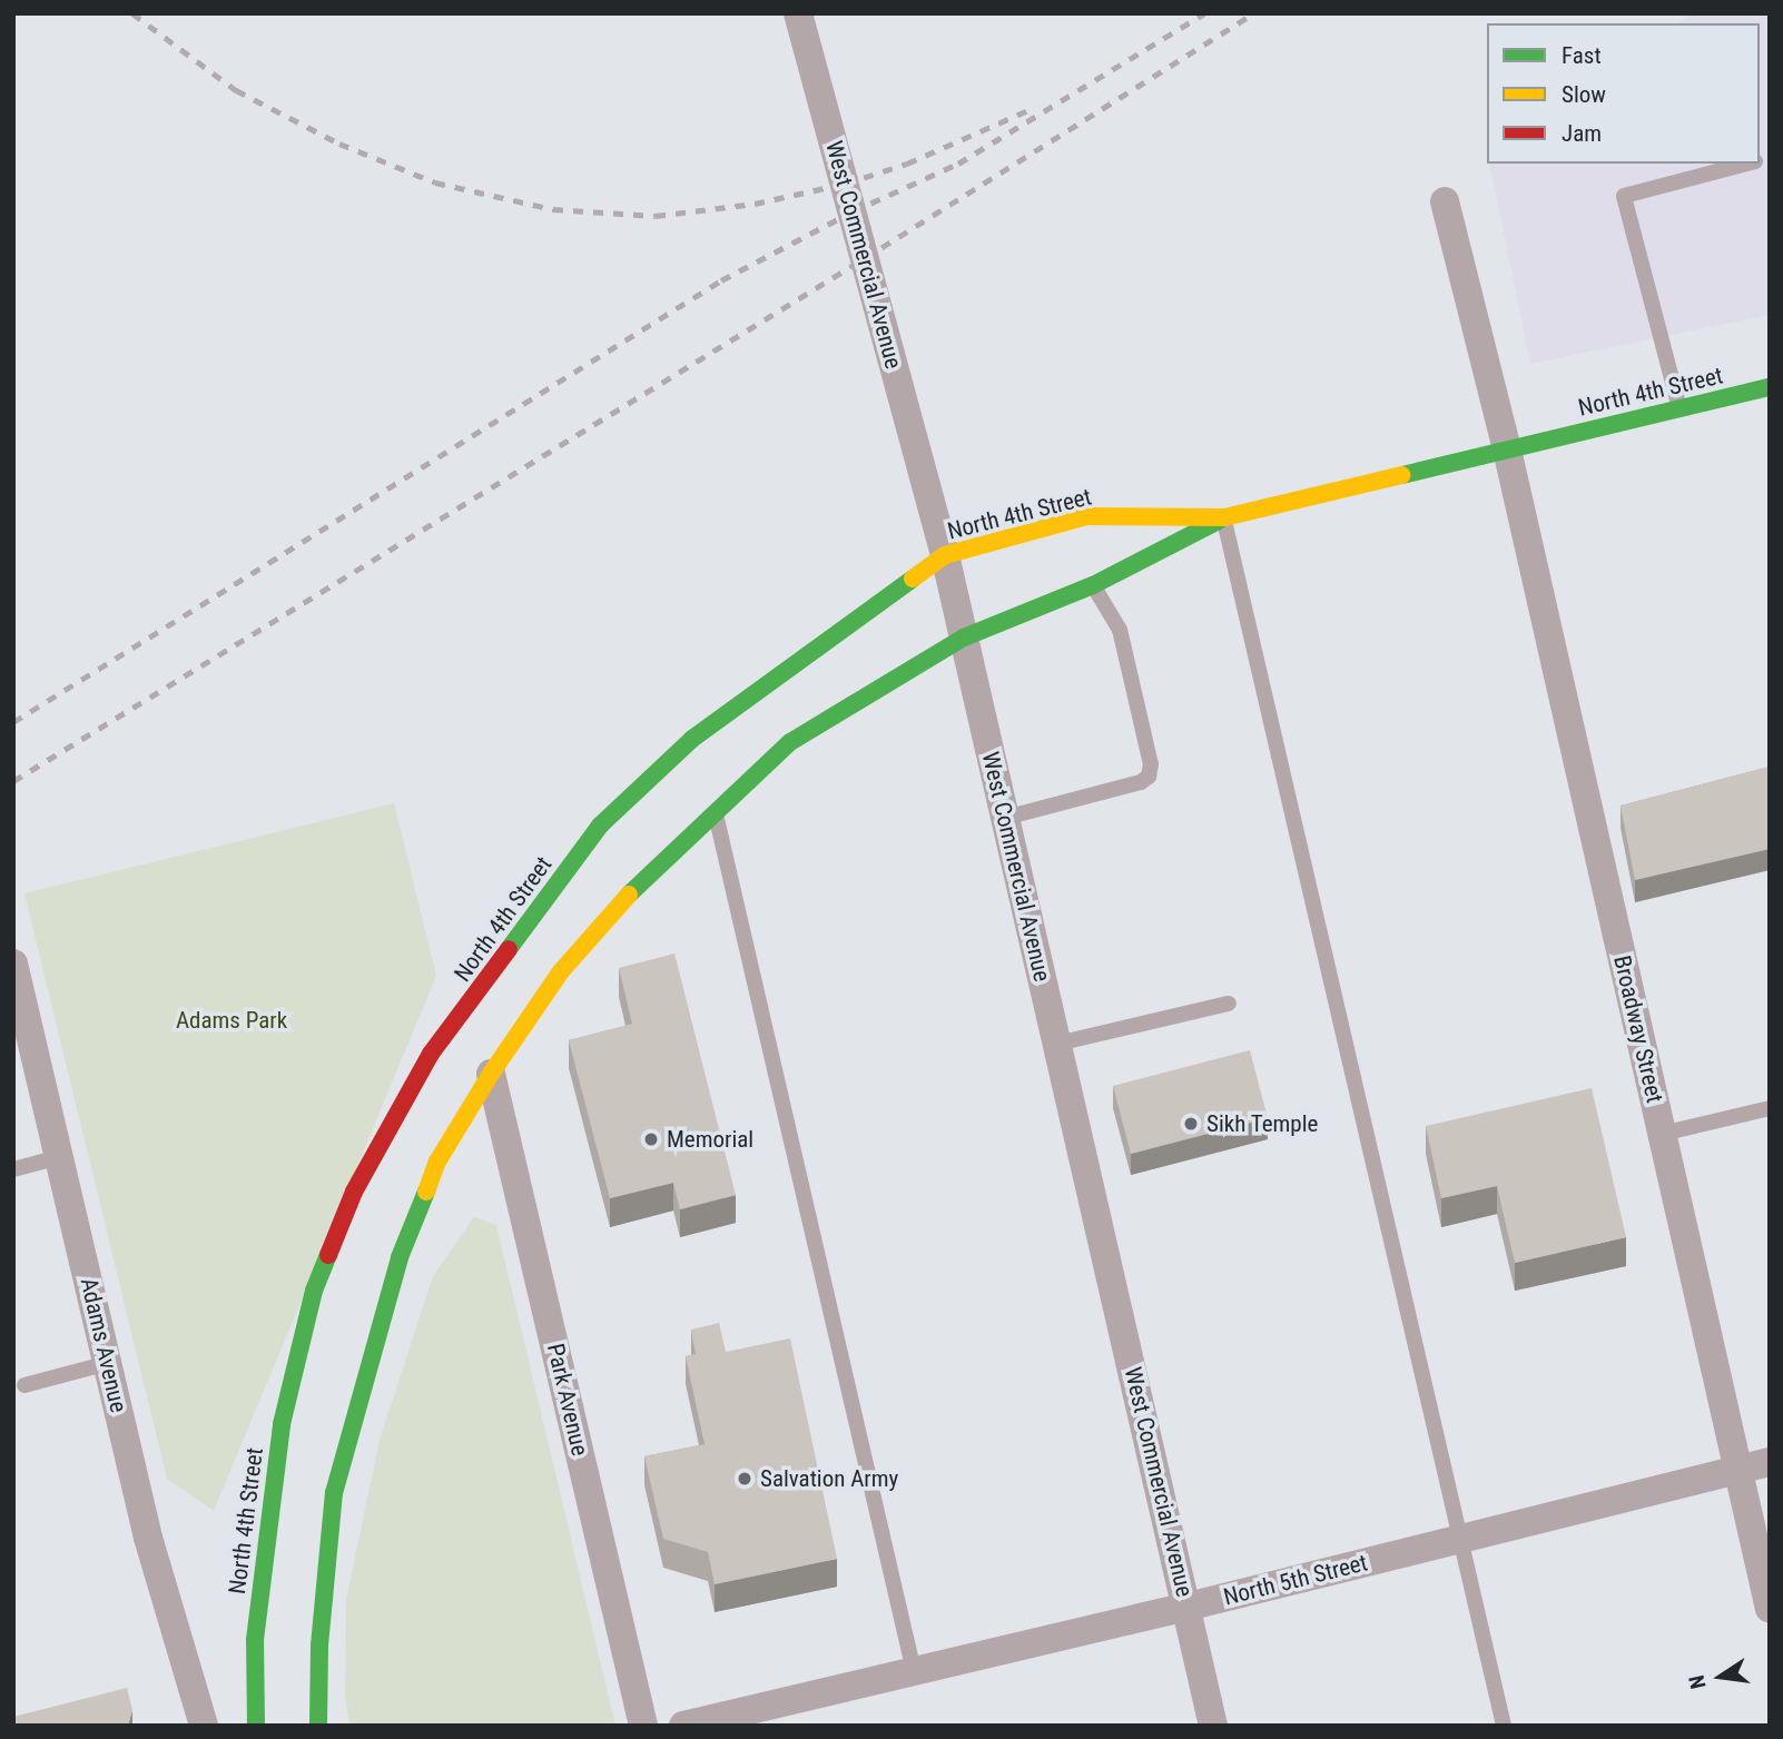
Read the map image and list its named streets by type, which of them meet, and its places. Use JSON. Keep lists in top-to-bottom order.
{
  "streets": {
    "main road": ["North 4th Street"],
    "street": [
      "West Commercial Avenue",
      "Broadway Street",
      "Adams Avenue",
      "Park Avenue",
      "North 5th Street"
    ]
  },
  "crossings": [
    ["West Commercial Avenue", "North 4th Street"],
    ["West Commercial Avenue", "North 5th Street"],
    ["North 4th Street", "Broadway Street"],
    ["North 4th Street", "Park Avenue"],
    ["Broadway Street", "North 5th Street"]
  ],
  "parks": ["Adams Park"],
  "places": ["Sikh Temple", "Memorial", "Salvation Army"],
  "legend": ["Fast", "Slow", "Jam"],
  "north": "left"
}
